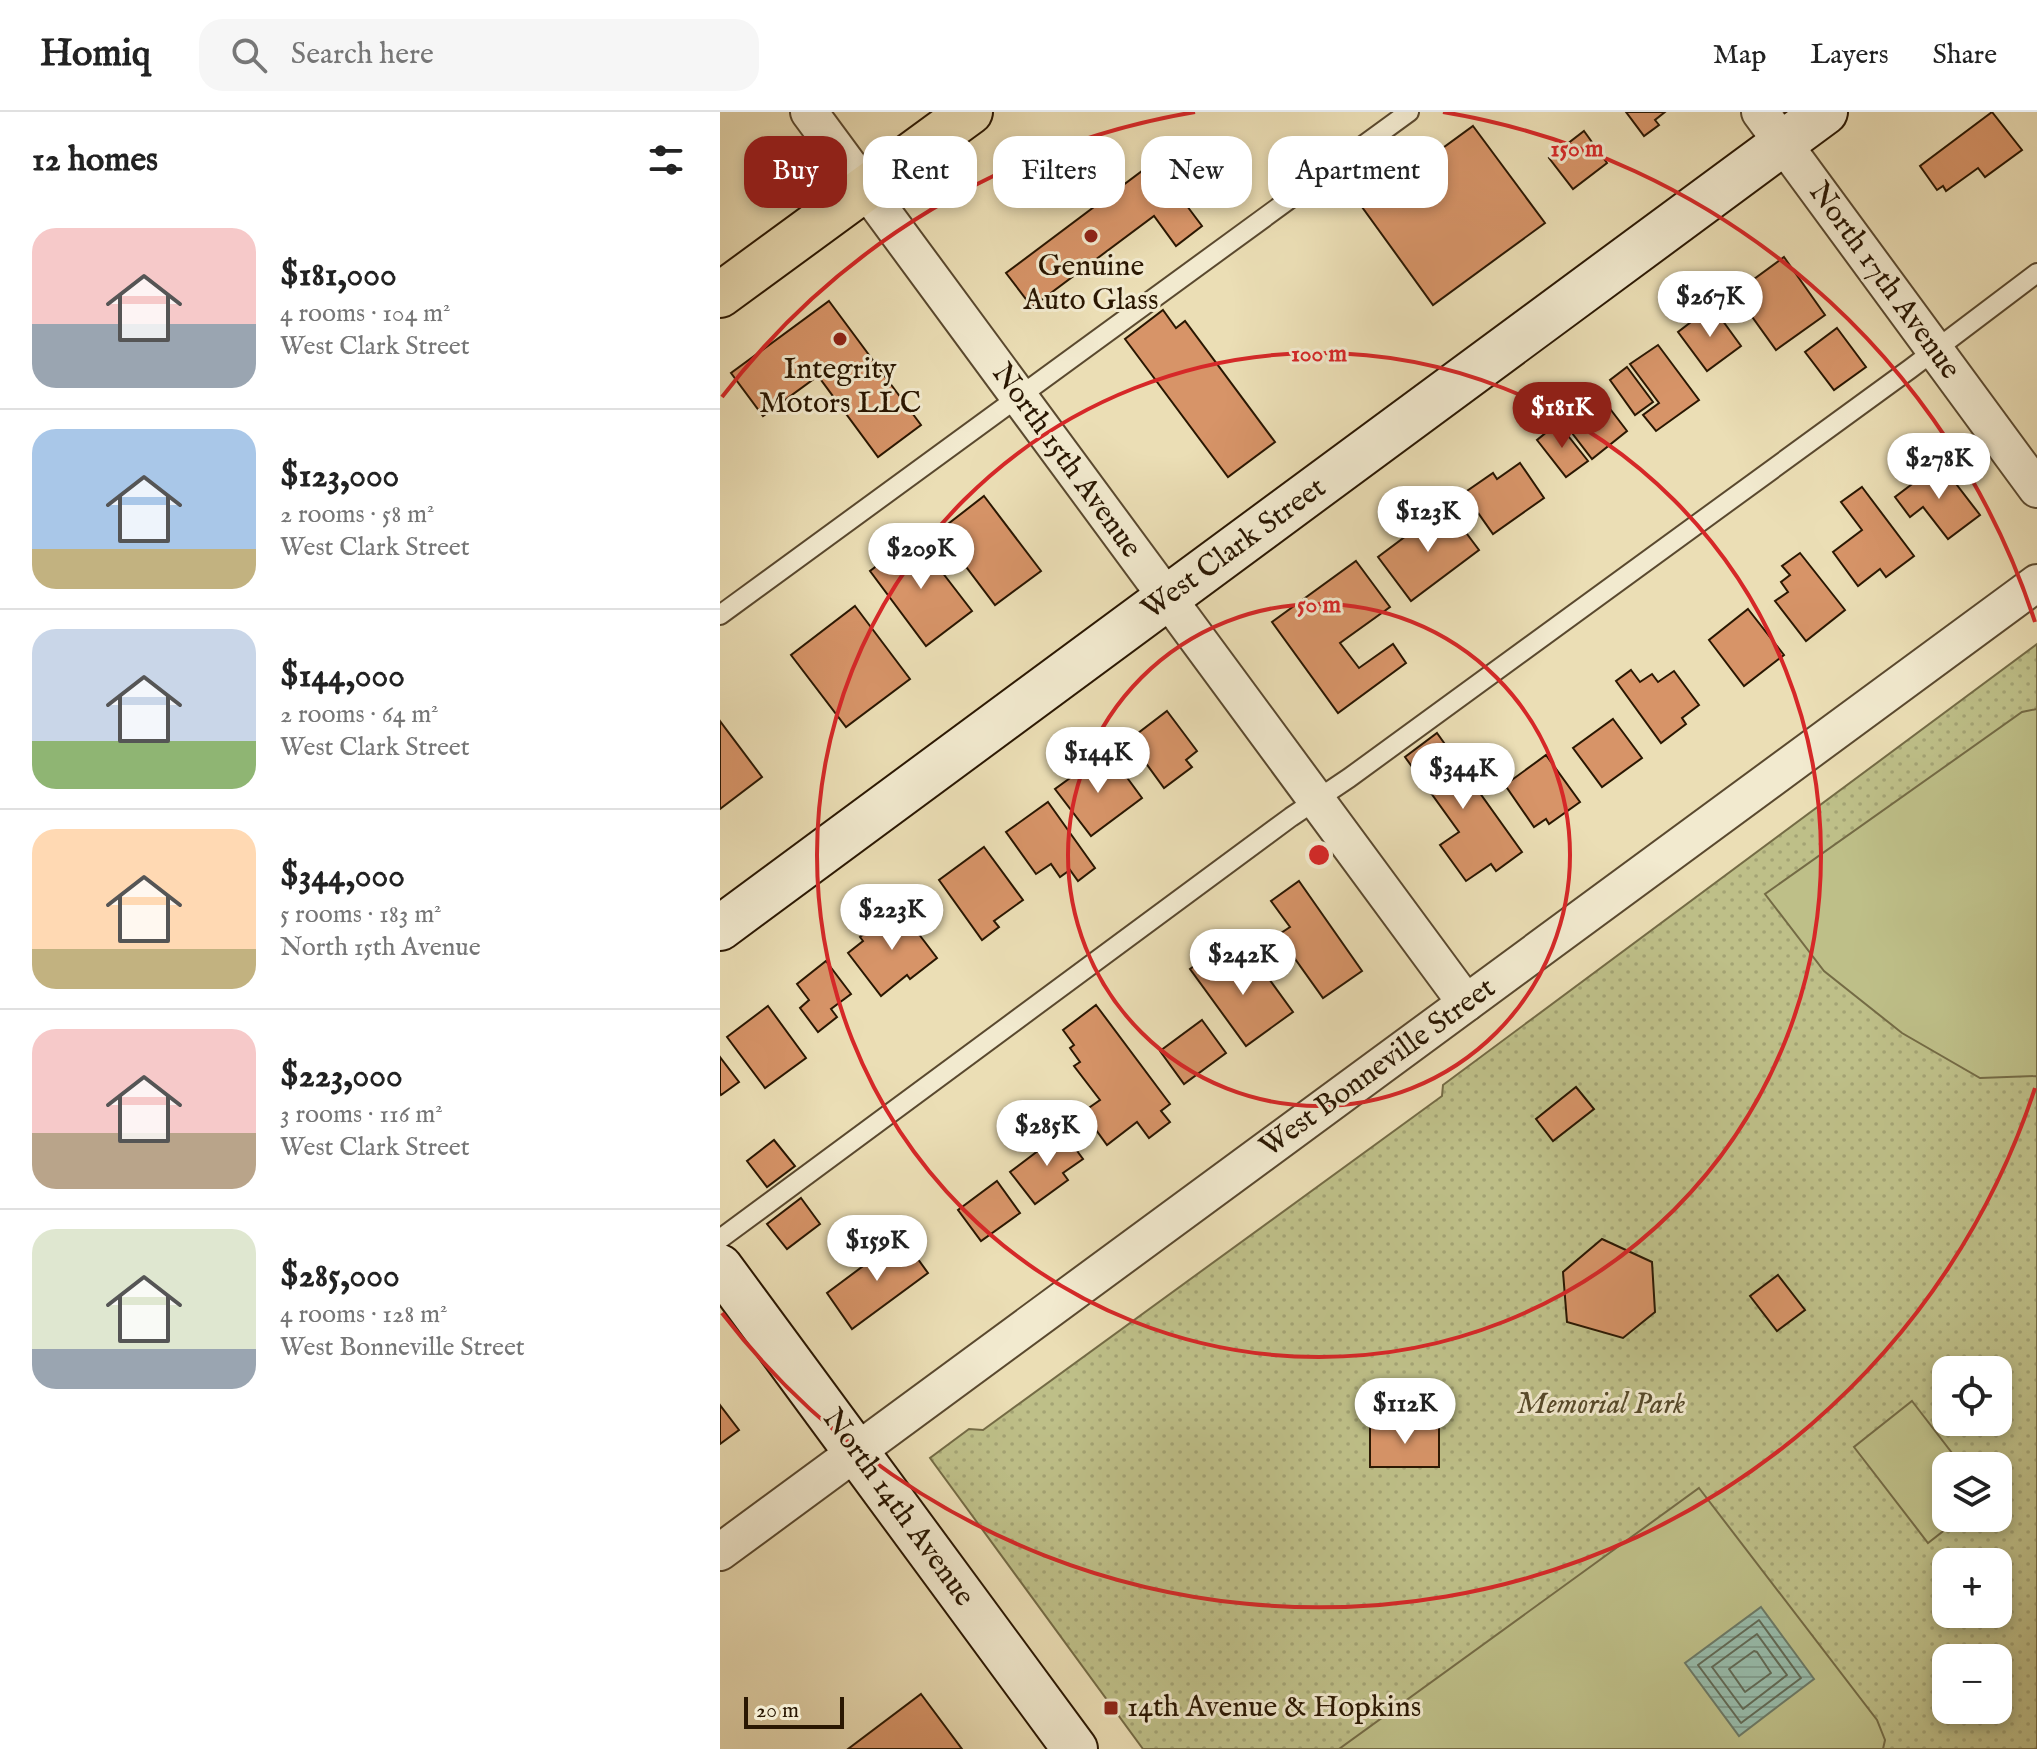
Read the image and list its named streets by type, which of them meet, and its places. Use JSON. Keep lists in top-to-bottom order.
{
  "streets": {
    "street": [
      "North 17th Avenue",
      "North 15th Avenue",
      "West Clark Street",
      "West Bonneville Street",
      "North 14th Avenue"
    ]
  },
  "crossings": [
    ["North 17th Avenue", "West Clark Street"],
    ["North 15th Avenue", "West Clark Street"],
    ["North 15th Avenue", "West Bonneville Street"],
    ["West Bonneville Street", "North 14th Avenue"]
  ],
  "parks": ["Memorial Park"],
  "places": {
    "other": ["Genuine Auto Glass", "Integrity Motors LLC"],
    "transit": ["14th Avenue & Hopkins"]
  },
  "scale_bar": "20 m",
  "page": {
    "header": "Homiq",
    "search": "Search here",
    "nav": ["Map", "Layers", "Share"],
    "heading": "12 homes",
    "chip": [
      "Buy",
      "Rent",
      "Filters",
      "New",
      "Apartment"
    ],
    "list": [
      {
        "name": "$181,000",
        "note": "4 rooms · 104 m² · West Clark Street"
      },
      {
        "name": "$123,000",
        "note": "2 rooms · 58 m² · West Clark Street"
      },
      {
        "name": "$144,000",
        "note": "2 rooms · 64 m² · West Clark Street"
      },
      {
        "name": "$344,000",
        "note": "5 rooms · 183 m² · North 15th Avenue"
      },
      {
        "name": "$223,000",
        "note": "3 rooms · 116 m² · West Clark Street"
      },
      {
        "name": "$285,000",
        "note": "4 rooms · 128 m² · West Bonneville Street"
      }
    ],
    "price": [
      "$267K",
      "$181K",
      "$278K",
      "$123K",
      "$209K",
      "$144K",
      "$344K",
      "$223K",
      "$242K",
      "$285K",
      "$159K",
      "$112K"
    ],
    "map_buttons": ["+", "−"],
    "scale": "20 m"
  },
  "rings": ["150 m", "100 m", "50 m"]
}
